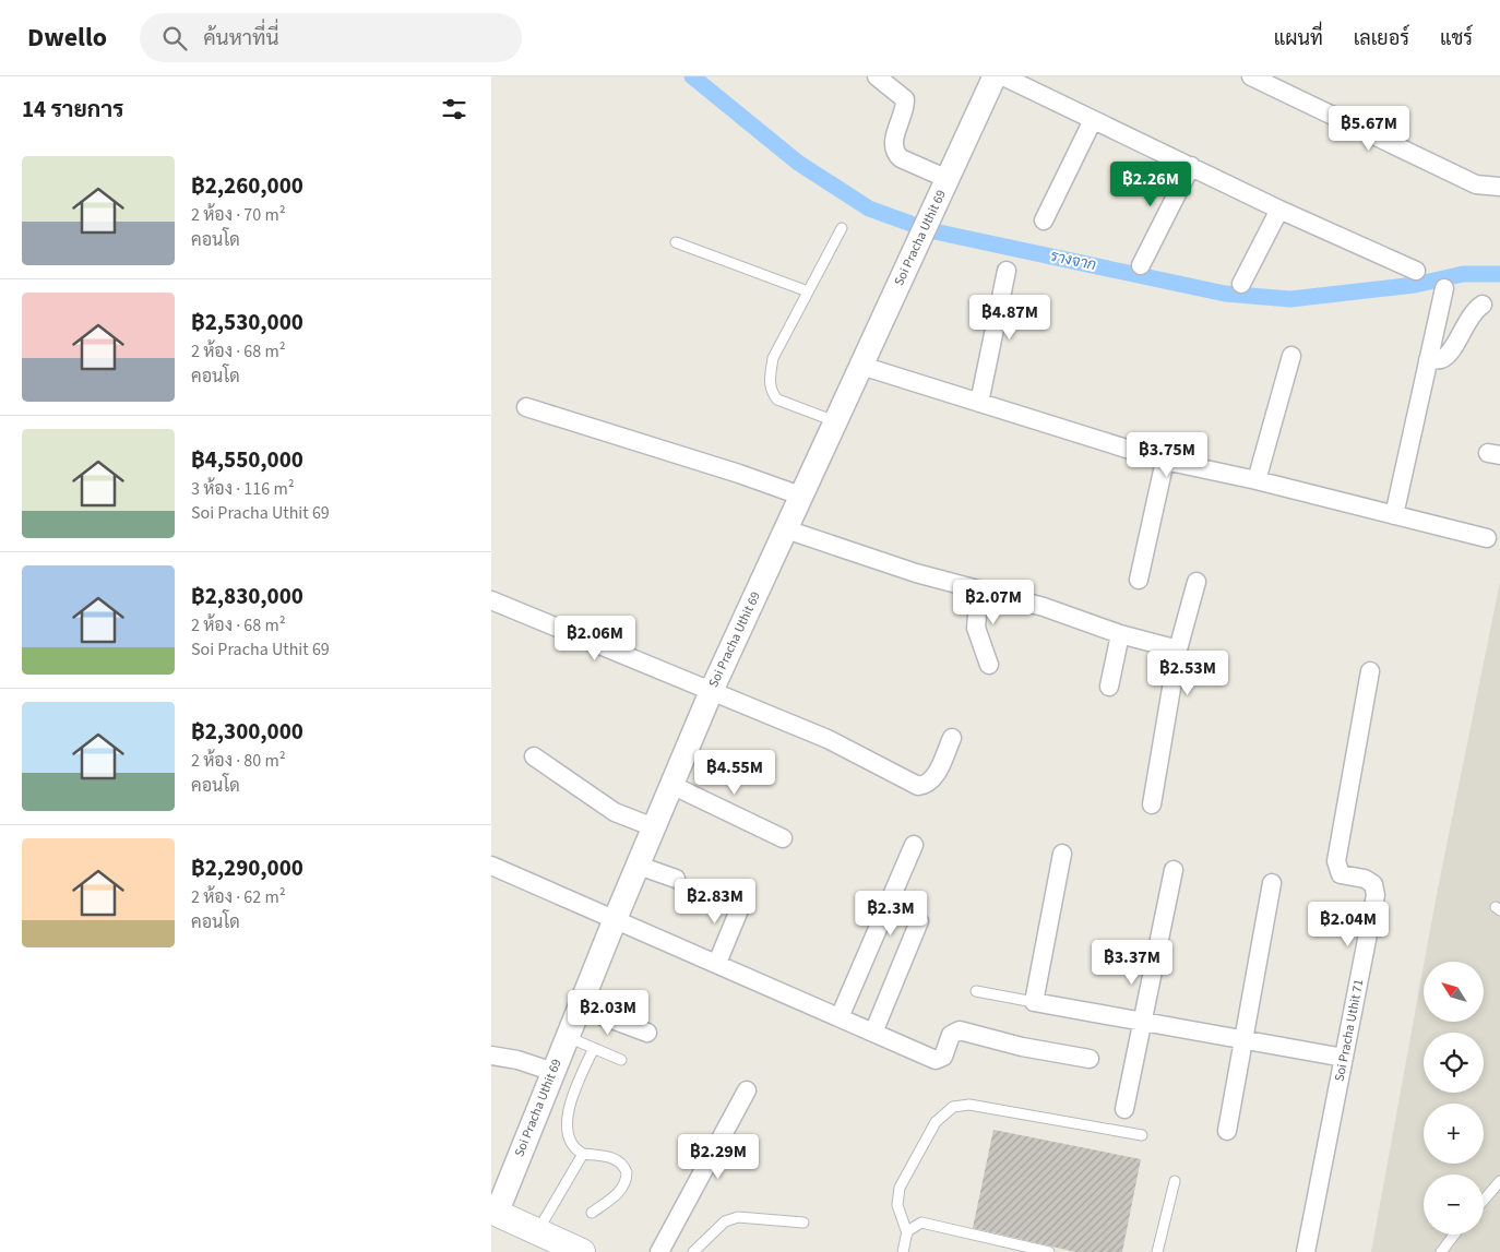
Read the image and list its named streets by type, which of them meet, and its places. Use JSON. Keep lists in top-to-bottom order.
{
  "streets": {
    "street": ["Soi Pracha Uthit 69", "Soi Pracha Uthit 71"]
  },
  "water": ["รางจาก"],
  "north": "top left",
  "page": {
    "header": "Dwello",
    "search": "ค้นหาที่นี่",
    "nav": ["แผนที่", "เลเยอร์", "แชร์"],
    "heading": "14 รายการ",
    "price": [
      "฿5.67M",
      "฿2.26M",
      "฿4.87M",
      "฿3.75M",
      "฿2.07M",
      "฿2.06M",
      "฿2.53M",
      "฿4.55M",
      "฿2.83M",
      "฿2.3M",
      "฿2.04M",
      "฿3.37M",
      "฿2.03M",
      "฿2.29M"
    ],
    "list": [
      {
        "name": "฿2,260,000",
        "note": "2 ห้อง · 70 m² · คอนโด"
      },
      {
        "name": "฿2,530,000",
        "note": "2 ห้อง · 68 m² · คอนโด"
      },
      {
        "name": "฿4,550,000",
        "note": "3 ห้อง · 116 m² · Soi Pracha Uthit 69"
      },
      {
        "name": "฿2,830,000",
        "note": "2 ห้อง · 68 m² · Soi Pracha Uthit 69"
      },
      {
        "name": "฿2,300,000",
        "note": "2 ห้อง · 80 m² · คอนโด"
      },
      {
        "name": "฿2,290,000",
        "note": "2 ห้อง · 62 m² · คอนโด"
      }
    ],
    "map_buttons": ["+", "−"]
  }
}
